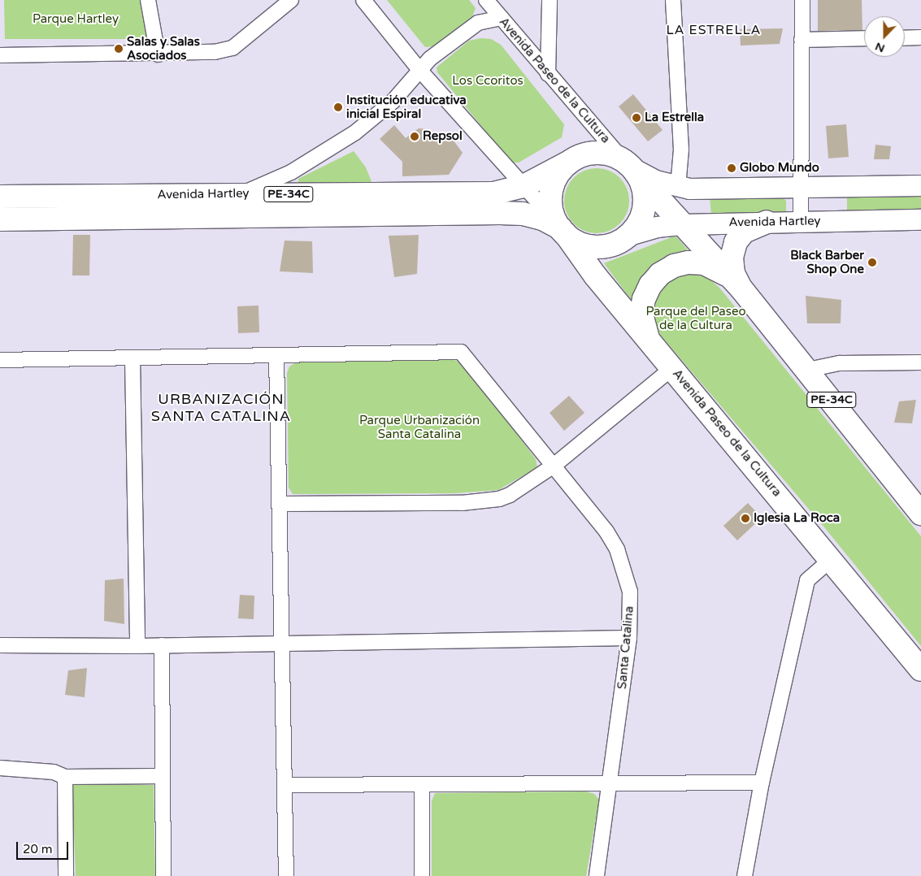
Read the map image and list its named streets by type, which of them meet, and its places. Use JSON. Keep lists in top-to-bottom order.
{
  "streets": {
    "main road": ["Avenida Paseo de la Cultura", "Avenida Hartley", "PE-34C"],
    "street": ["Santa Catalina"]
  },
  "crossings": [
    ["Avenida Paseo de la Cultura", "Avenida Hartley"],
    ["Avenida Paseo de la Cultura", "PE-34C"],
    ["Avenida Hartley", "PE-34C"]
  ],
  "districts": ["LA ESTRELLA", "URBANIZACIÓN SANTA CATALINA"],
  "parks": [
    "Parque Hartley",
    "Los Ccoritos",
    "Parque del Paseo de la Cultura",
    "Parque Urbanización Santa Catalina"
  ],
  "places": [
    "Salas y Salas Asociados",
    "Institución educativa inicial Espiral",
    "La Estrella",
    "Repsol",
    "Globo Mundo",
    "Black Barber Shop One",
    "Iglesia La Roca"
  ],
  "scale_bar": "20 m",
  "north": "bottom"
}
